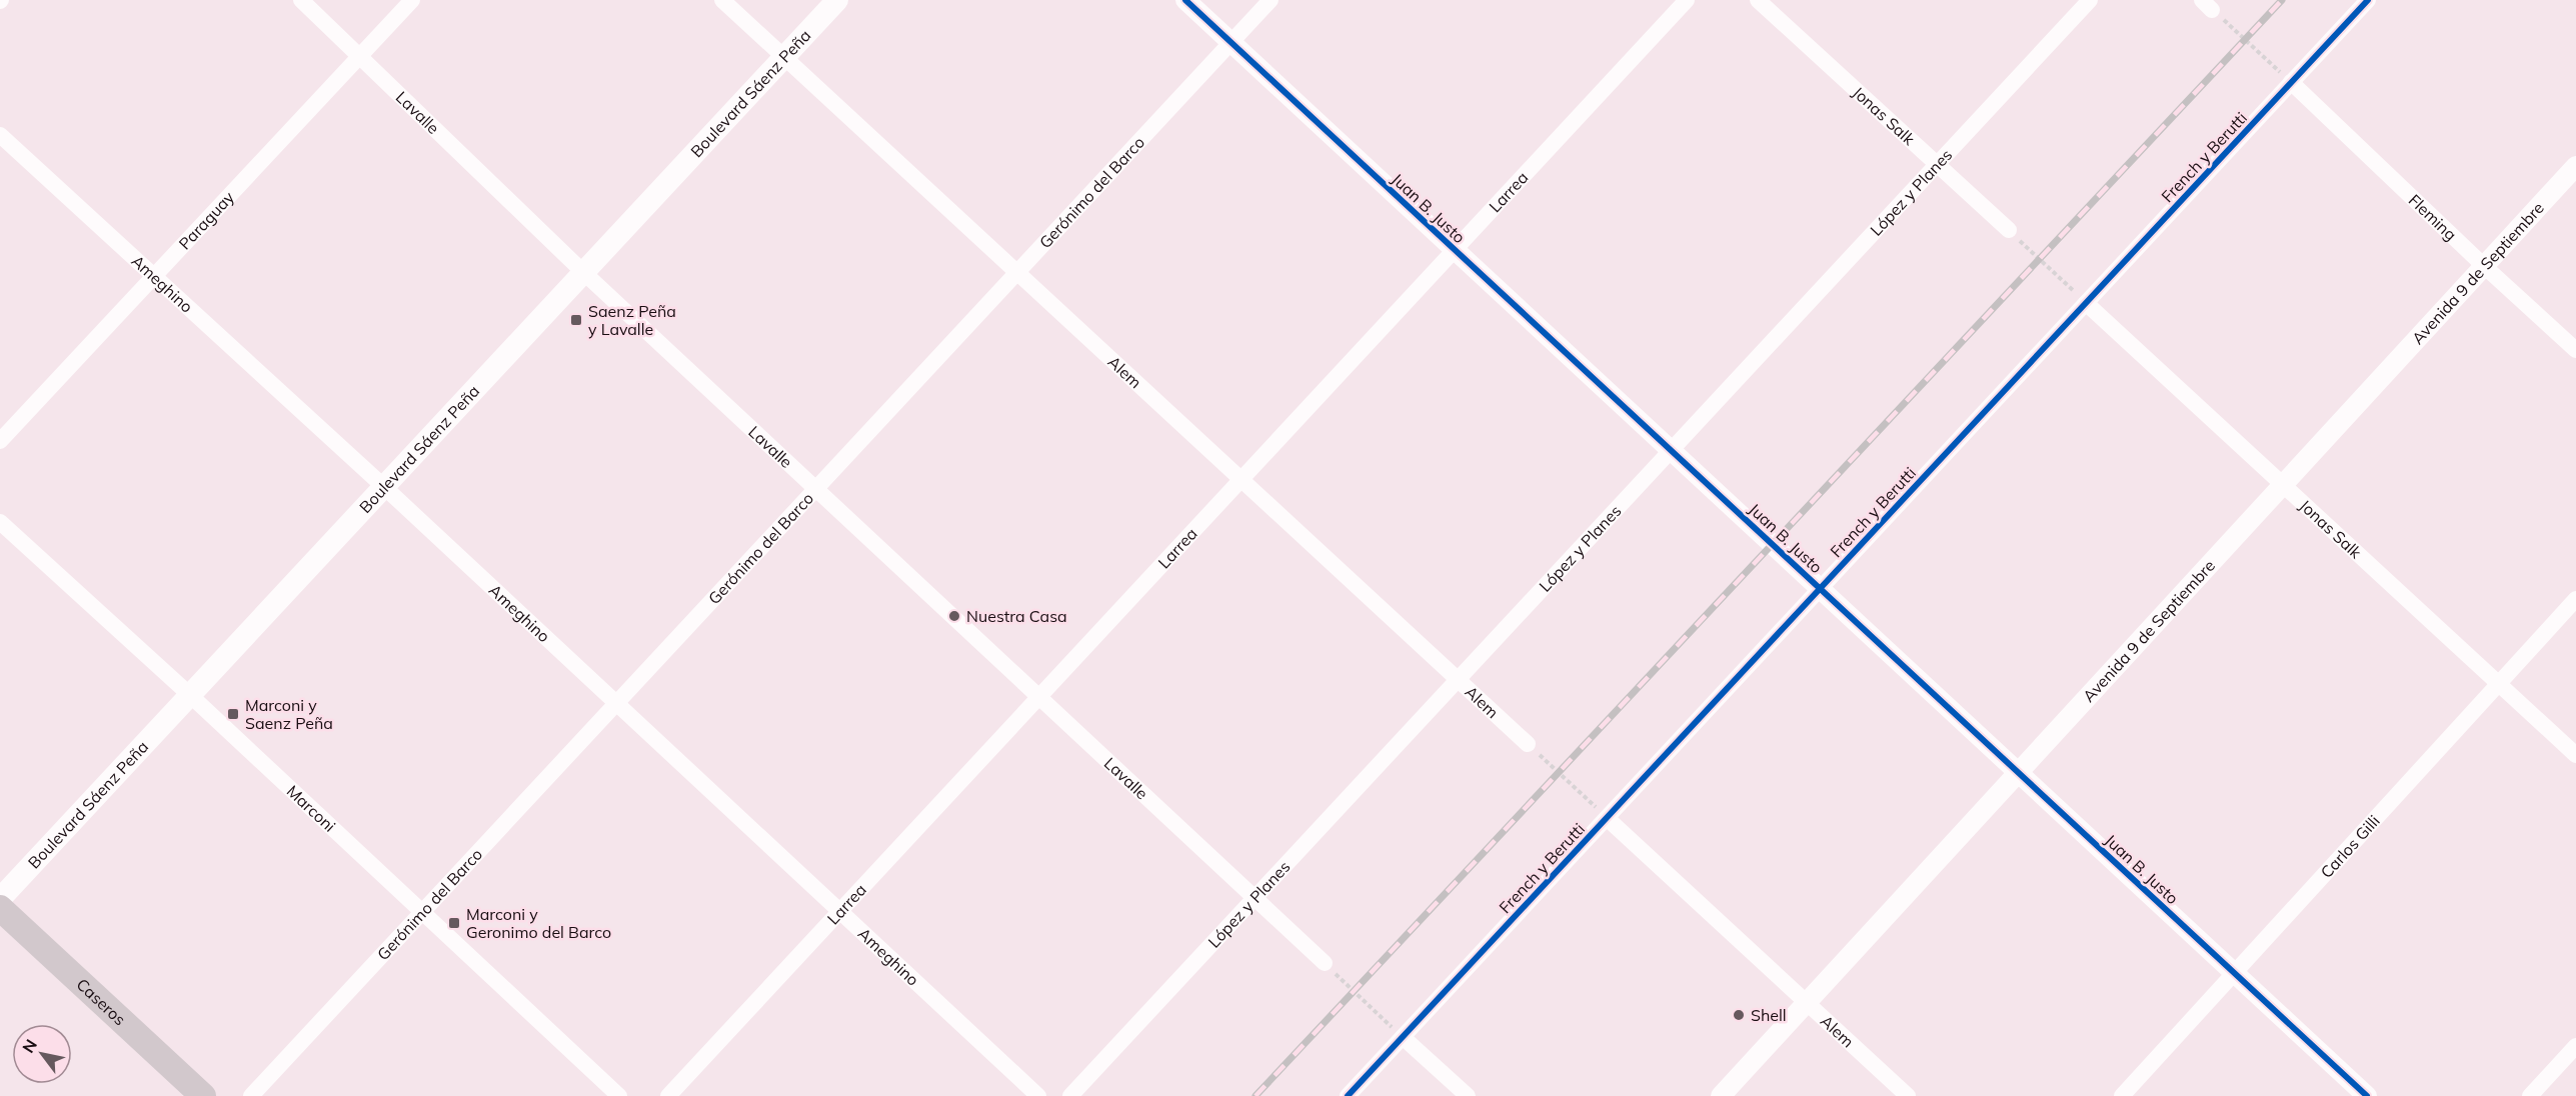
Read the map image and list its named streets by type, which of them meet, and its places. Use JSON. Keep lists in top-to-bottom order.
{
  "streets": {
    "main road": ["Boulevard Sáenz Peña", "Caseros"],
    "street": [
      "Lavalle",
      "Jonas Salk",
      "French y Berutti",
      "Gerónimo del Barco",
      "Larrea",
      "López y Planes",
      "Juan B. Justo",
      "Fleming",
      "Paraguay",
      "Avenida 9 de Septiembre",
      "Ameghino",
      "Alem",
      "Marconi",
      "Carlos Gilli"
    ]
  },
  "crossings": [
    ["Boulevard Sáenz Peña", "Lavalle"],
    ["Boulevard Sáenz Peña", "Ameghino"],
    ["Boulevard Sáenz Peña", "Alem"],
    ["Boulevard Sáenz Peña", "Marconi"],
    ["Lavalle", "Gerónimo del Barco"],
    ["Lavalle", "Larrea"],
    ["Lavalle", "López y Planes"],
    ["Lavalle", "Paraguay"],
    ["Jonas Salk", "French y Berutti"],
    ["Jonas Salk", "López y Planes"],
    ["Jonas Salk", "Avenida 9 de Septiembre"],
    ["Jonas Salk", "Carlos Gilli"],
    ["French y Berutti", "Juan B. Justo"],
    ["French y Berutti", "Fleming"],
    ["French y Berutti", "Alem"],
    ["Gerónimo del Barco", "Juan B. Justo"],
    ["Gerónimo del Barco", "Ameghino"],
    ["Gerónimo del Barco", "Alem"],
    ["Gerónimo del Barco", "Marconi"],
    ["Larrea", "Juan B. Justo"],
    ["Larrea", "Ameghino"],
    ["Larrea", "Alem"],
    ["López y Planes", "Juan B. Justo"],
    ["López y Planes", "Alem"],
    ["Juan B. Justo", "Avenida 9 de Septiembre"],
    ["Juan B. Justo", "Carlos Gilli"],
    ["Fleming", "Avenida 9 de Septiembre"],
    ["Paraguay", "Ameghino"],
    ["Avenida 9 de Septiembre", "Alem"]
  ],
  "places": {
    "transit": ["Saenz Peña y Lavalle", "Marconi y Saenz Peña", "Marconi y Geronimo del Barco"],
    "other": ["Nuestra Casa", "Shell"]
  },
  "north": "top left"
}
